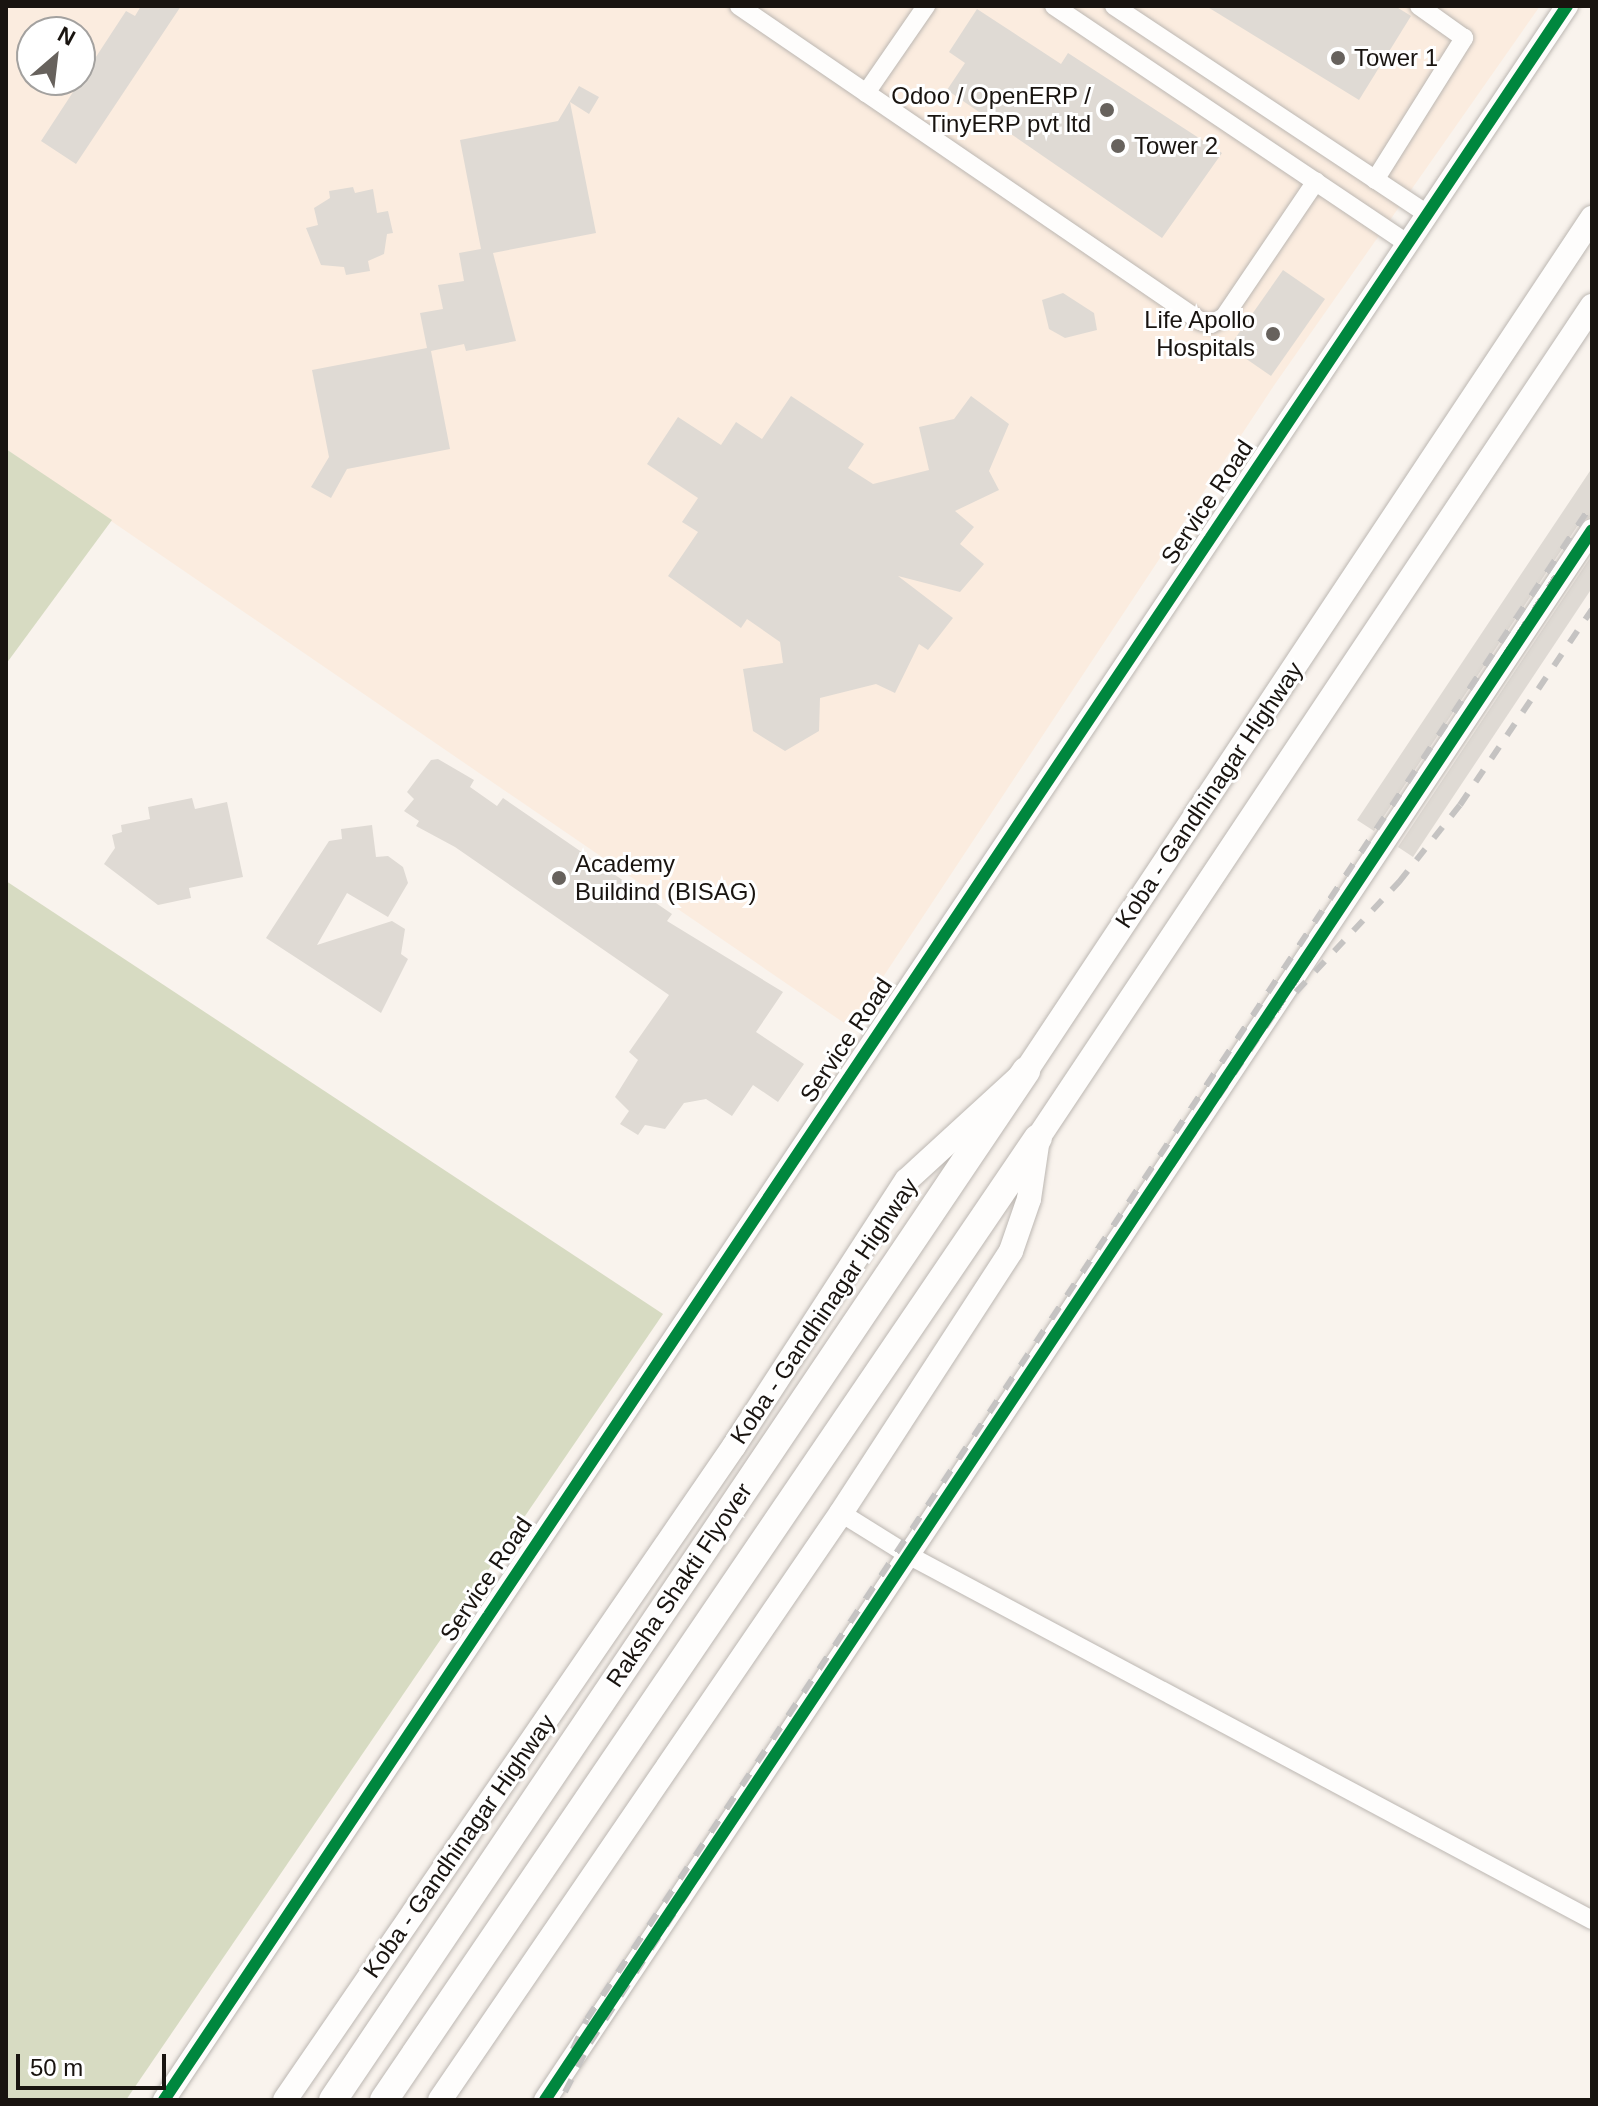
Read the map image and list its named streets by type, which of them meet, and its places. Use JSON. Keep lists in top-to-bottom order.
{
  "streets": {
    "main road": ["Koba - Gandhinagar Highway", "Raksha Shakti Flyover"],
    "street": ["Service Road"]
  },
  "crossings": [
    ["Koba - Gandhinagar Highway", "Raksha Shakti Flyover"]
  ],
  "places": [
    "Tower 1",
    "Odoo / OpenERP / TinyERP pvt ltd",
    "Tower 2",
    "Life Apollo Hospitals",
    "Academy Buildind (BISAG)"
  ],
  "scale_bar": "50 m",
  "north": "top right"
}
